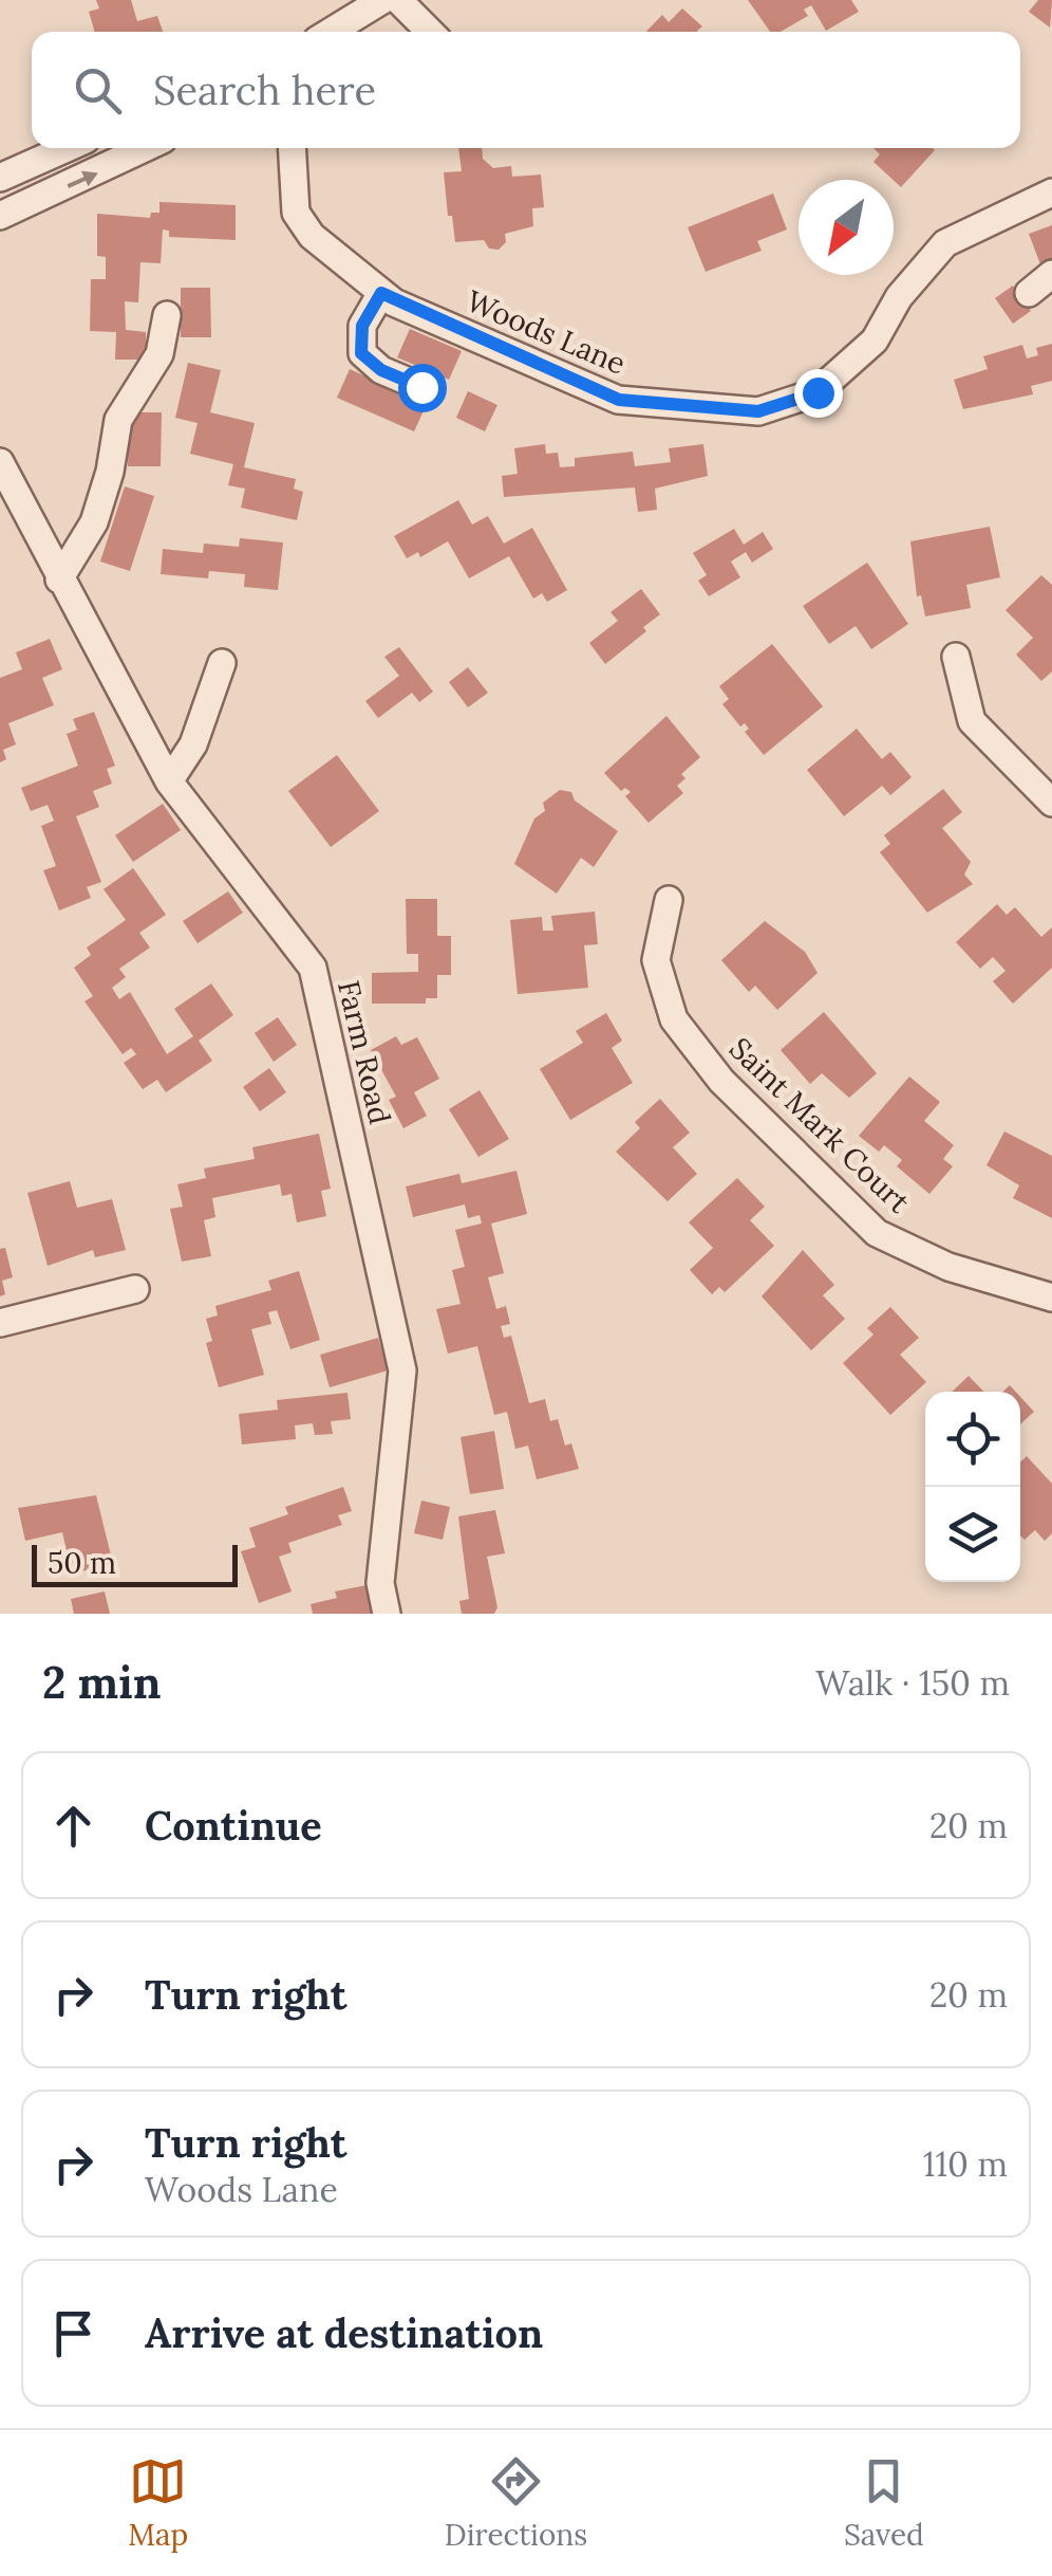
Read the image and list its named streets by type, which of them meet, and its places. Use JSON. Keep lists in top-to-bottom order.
{
  "streets": {
    "street": ["Woods Lane", "Farm Road", "Saint Mark Court"]
  },
  "scale_bar": "50 m",
  "north": "bottom left",
  "page": {
    "search": "Search here",
    "scale": "50 m",
    "heading": ["2 min", "Walk · 150 m"],
    "list": [
      ["Continue", "20 m"],
      ["Turn right", "20 m"],
      ["Turn right", "Woods Lane", "110 m"],
      "Arrive at destination"
    ],
    "nav": ["Map", "Directions", "Saved"]
  }
}
